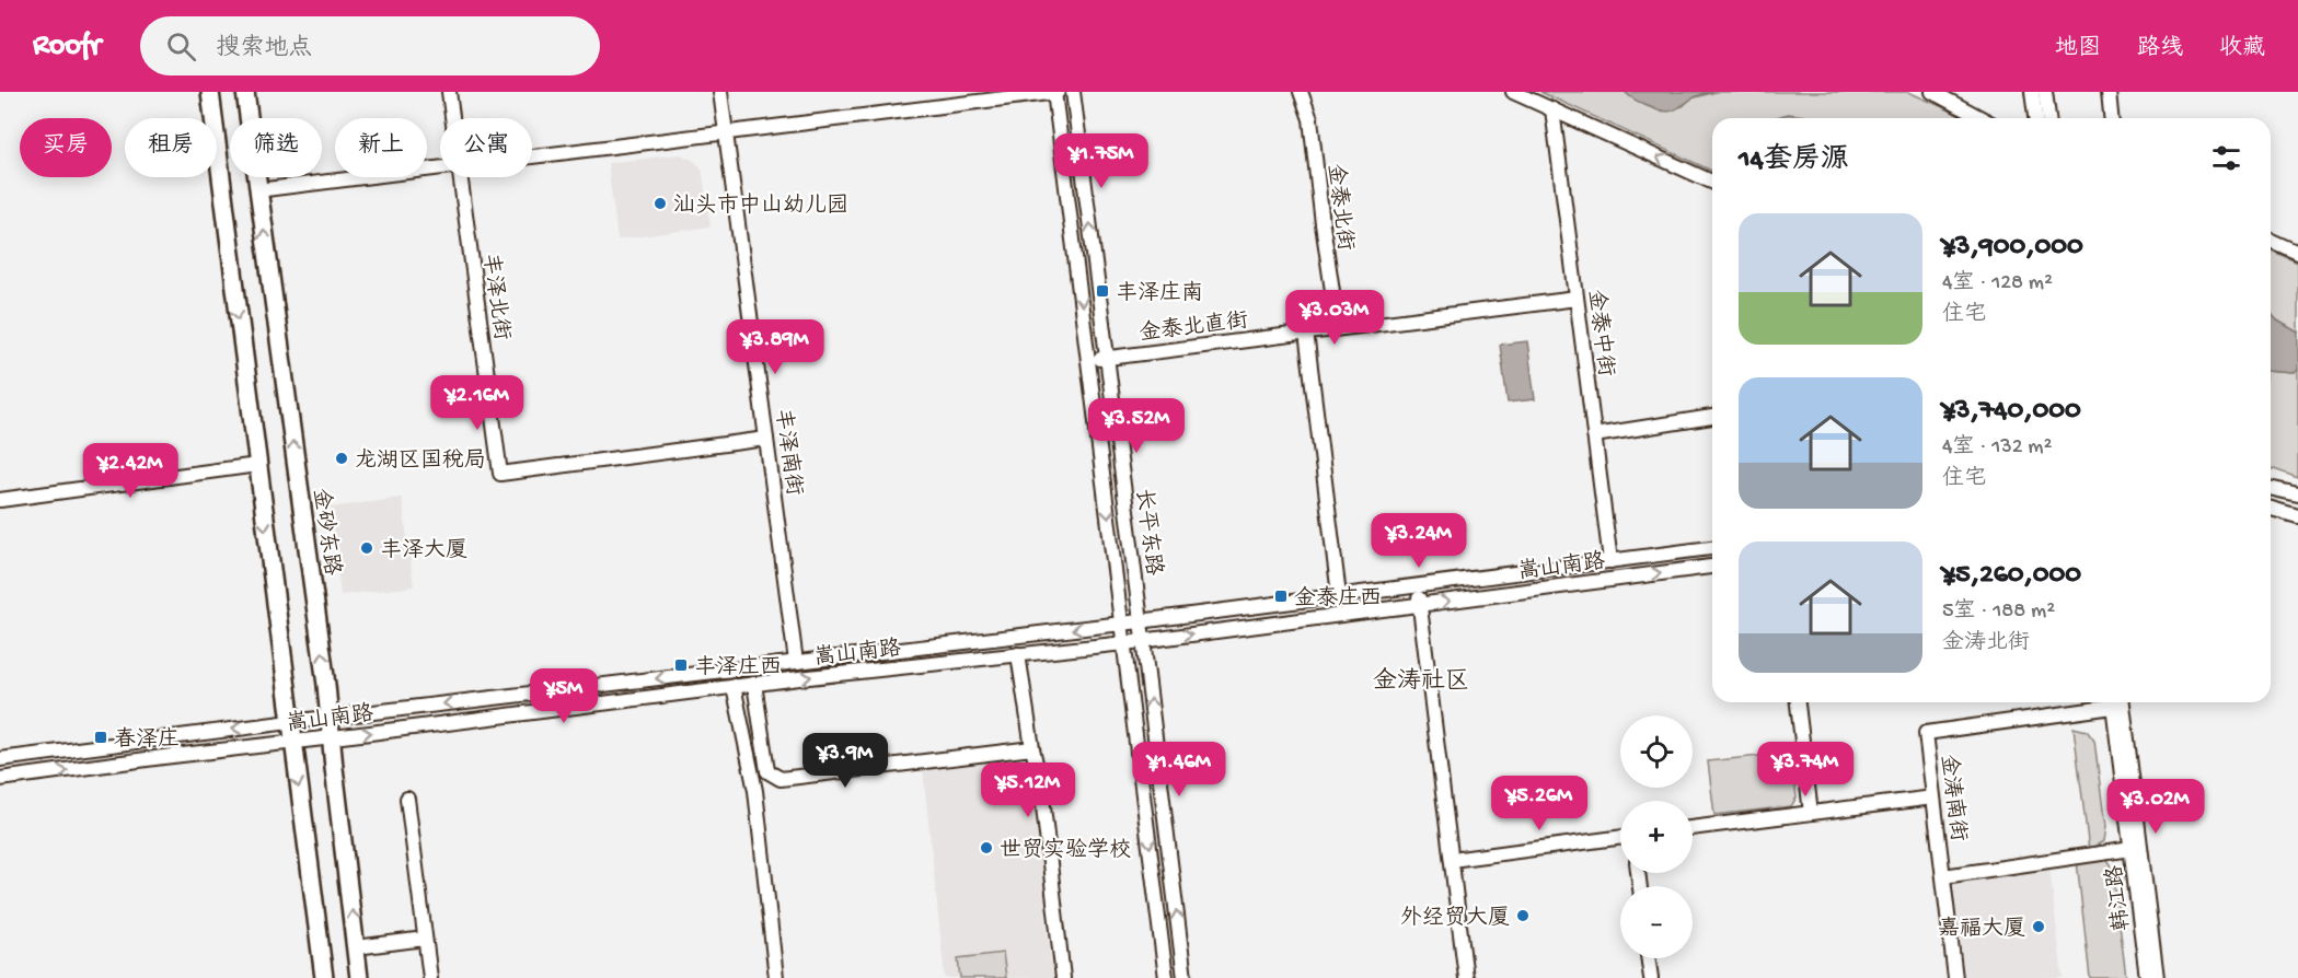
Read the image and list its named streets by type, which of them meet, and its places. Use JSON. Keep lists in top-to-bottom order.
{
  "streets": {
    "main road": ["金砂东路"],
    "street": [
      "金泰北街",
      "丰泽北街",
      "金泰北直街",
      "金泰中街",
      "丰泽南街",
      "长平东路",
      "嵩山南路",
      "金涛南街",
      "韩江路"
    ]
  },
  "crossings": [
    ["金泰北街", "金泰北直街"],
    ["丰泽北街", "丰泽南街"],
    ["金泰北直街", "金泰中街"],
    ["金泰北直街", "长平东路"],
    ["金泰中街", "嵩山南路"],
    ["丰泽南街", "嵩山南路"],
    ["金砂东路", "嵩山南路"],
    ["长平东路", "嵩山南路"]
  ],
  "districts": ["金涛社区"],
  "places": {
    "other": [
      "汕头市中山幼儿园",
      "龙湖区国税局",
      "丰泽大厦",
      "世贸实验学校",
      "外经贸大厦",
      "嘉福大厦"
    ],
    "transit": [
      "丰泽庄南",
      "金泰庄西",
      "丰泽庄西",
      "春泽庄"
    ]
  },
  "page": {
    "header": "Roofr",
    "search": "搜索地点",
    "nav": ["地图", "路线", "收藏"],
    "chip": [
      "买房",
      "租房",
      "筛选",
      "新上",
      "公寓"
    ],
    "heading": "14套房源",
    "price": [
      "¥1.75M",
      "¥3.03M",
      "¥3.89M",
      "¥2.16M",
      "¥3.52M",
      "¥2.42M",
      "¥3.24M",
      "¥5M",
      "¥3.9M",
      "¥1.46M",
      "¥3.74M",
      "¥5.12M",
      "¥5.26M",
      "¥3.02M"
    ],
    "list": [
      {
        "name": "¥3,900,000",
        "note": "4室 · 128 m² · 住宅"
      },
      {
        "name": "¥3,740,000",
        "note": "4室 · 132 m² · 住宅"
      },
      {
        "name": "¥5,260,000",
        "note": "5室 · 188 m² · 金涛北街"
      }
    ],
    "map_buttons": ["+", "−"]
  }
}
